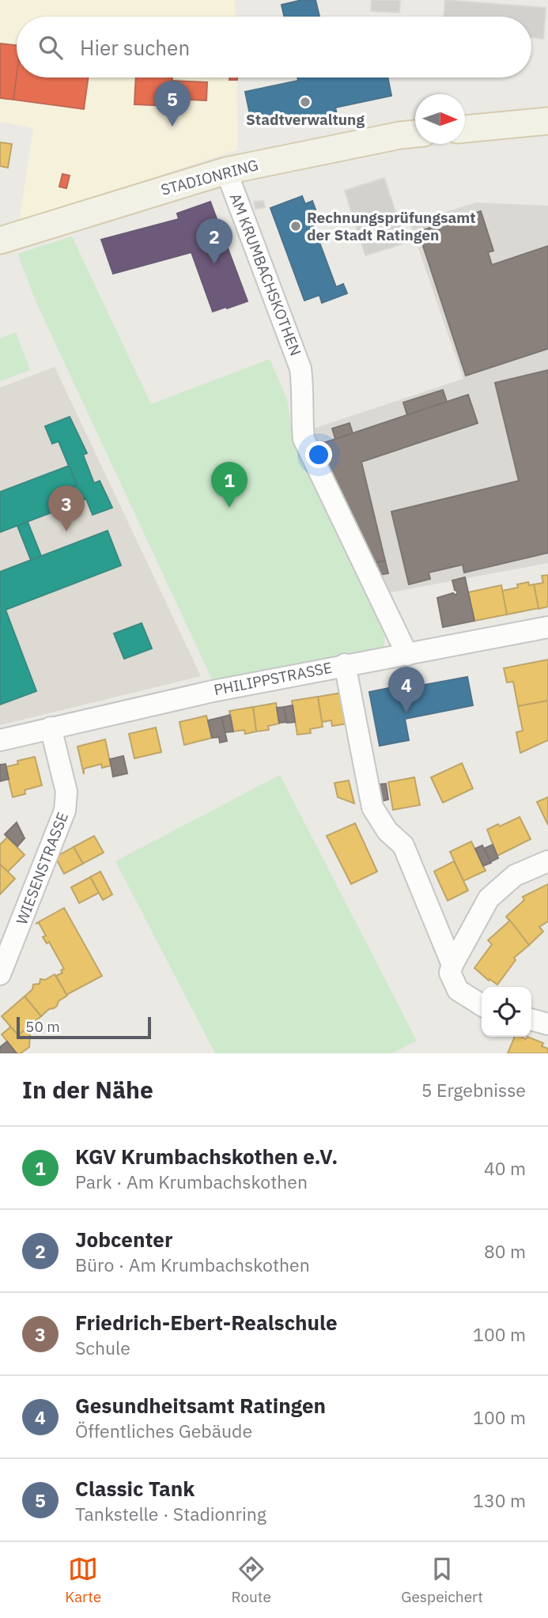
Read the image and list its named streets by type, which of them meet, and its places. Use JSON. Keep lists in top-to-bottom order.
{
  "streets": {
    "main road": ["STADIONRING"],
    "street": ["AM KRUMBACHSKOTHEN", "PHILIPPSTRASSE", "WIESENSTRASSE"]
  },
  "crossings": [
    ["STADIONRING", "AM KRUMBACHSKOTHEN"],
    ["AM KRUMBACHSKOTHEN", "PHILIPPSTRASSE"],
    ["PHILIPPSTRASSE", "WIESENSTRASSE"]
  ],
  "places": ["Stadtverwaltung", "Rechnungsprüfungsamt der Stadt Ratingen"],
  "scale_bar": "50 m",
  "north": "right",
  "page": {
    "search": "Hier suchen",
    "pins": [
      "5",
      "2",
      "1",
      "3",
      "4"
    ],
    "scale": "50 m",
    "heading": ["In der Nähe", "5 Ergebnisse"],
    "list": [
      {
        "mark": "1",
        "name": "KGV Krumbachskothen e.V.",
        "note": "Park · Am Krumbachskothen",
        "value": "40 m"
      },
      {
        "mark": "2",
        "name": "Jobcenter",
        "note": "Büro · Am Krumbachskothen",
        "value": "80 m"
      },
      {
        "mark": "3",
        "name": "Friedrich-Ebert-Realschule",
        "note": "Schule",
        "value": "100 m"
      },
      {
        "mark": "4",
        "name": "Gesundheitsamt Ratingen",
        "note": "Öffentliches Gebäude",
        "value": "100 m"
      },
      {
        "mark": "5",
        "name": "Classic Tank",
        "note": "Tankstelle · Stadionring",
        "value": "130 m"
      }
    ],
    "nav": ["Karte", "Route", "Gespeichert"]
  }
}
